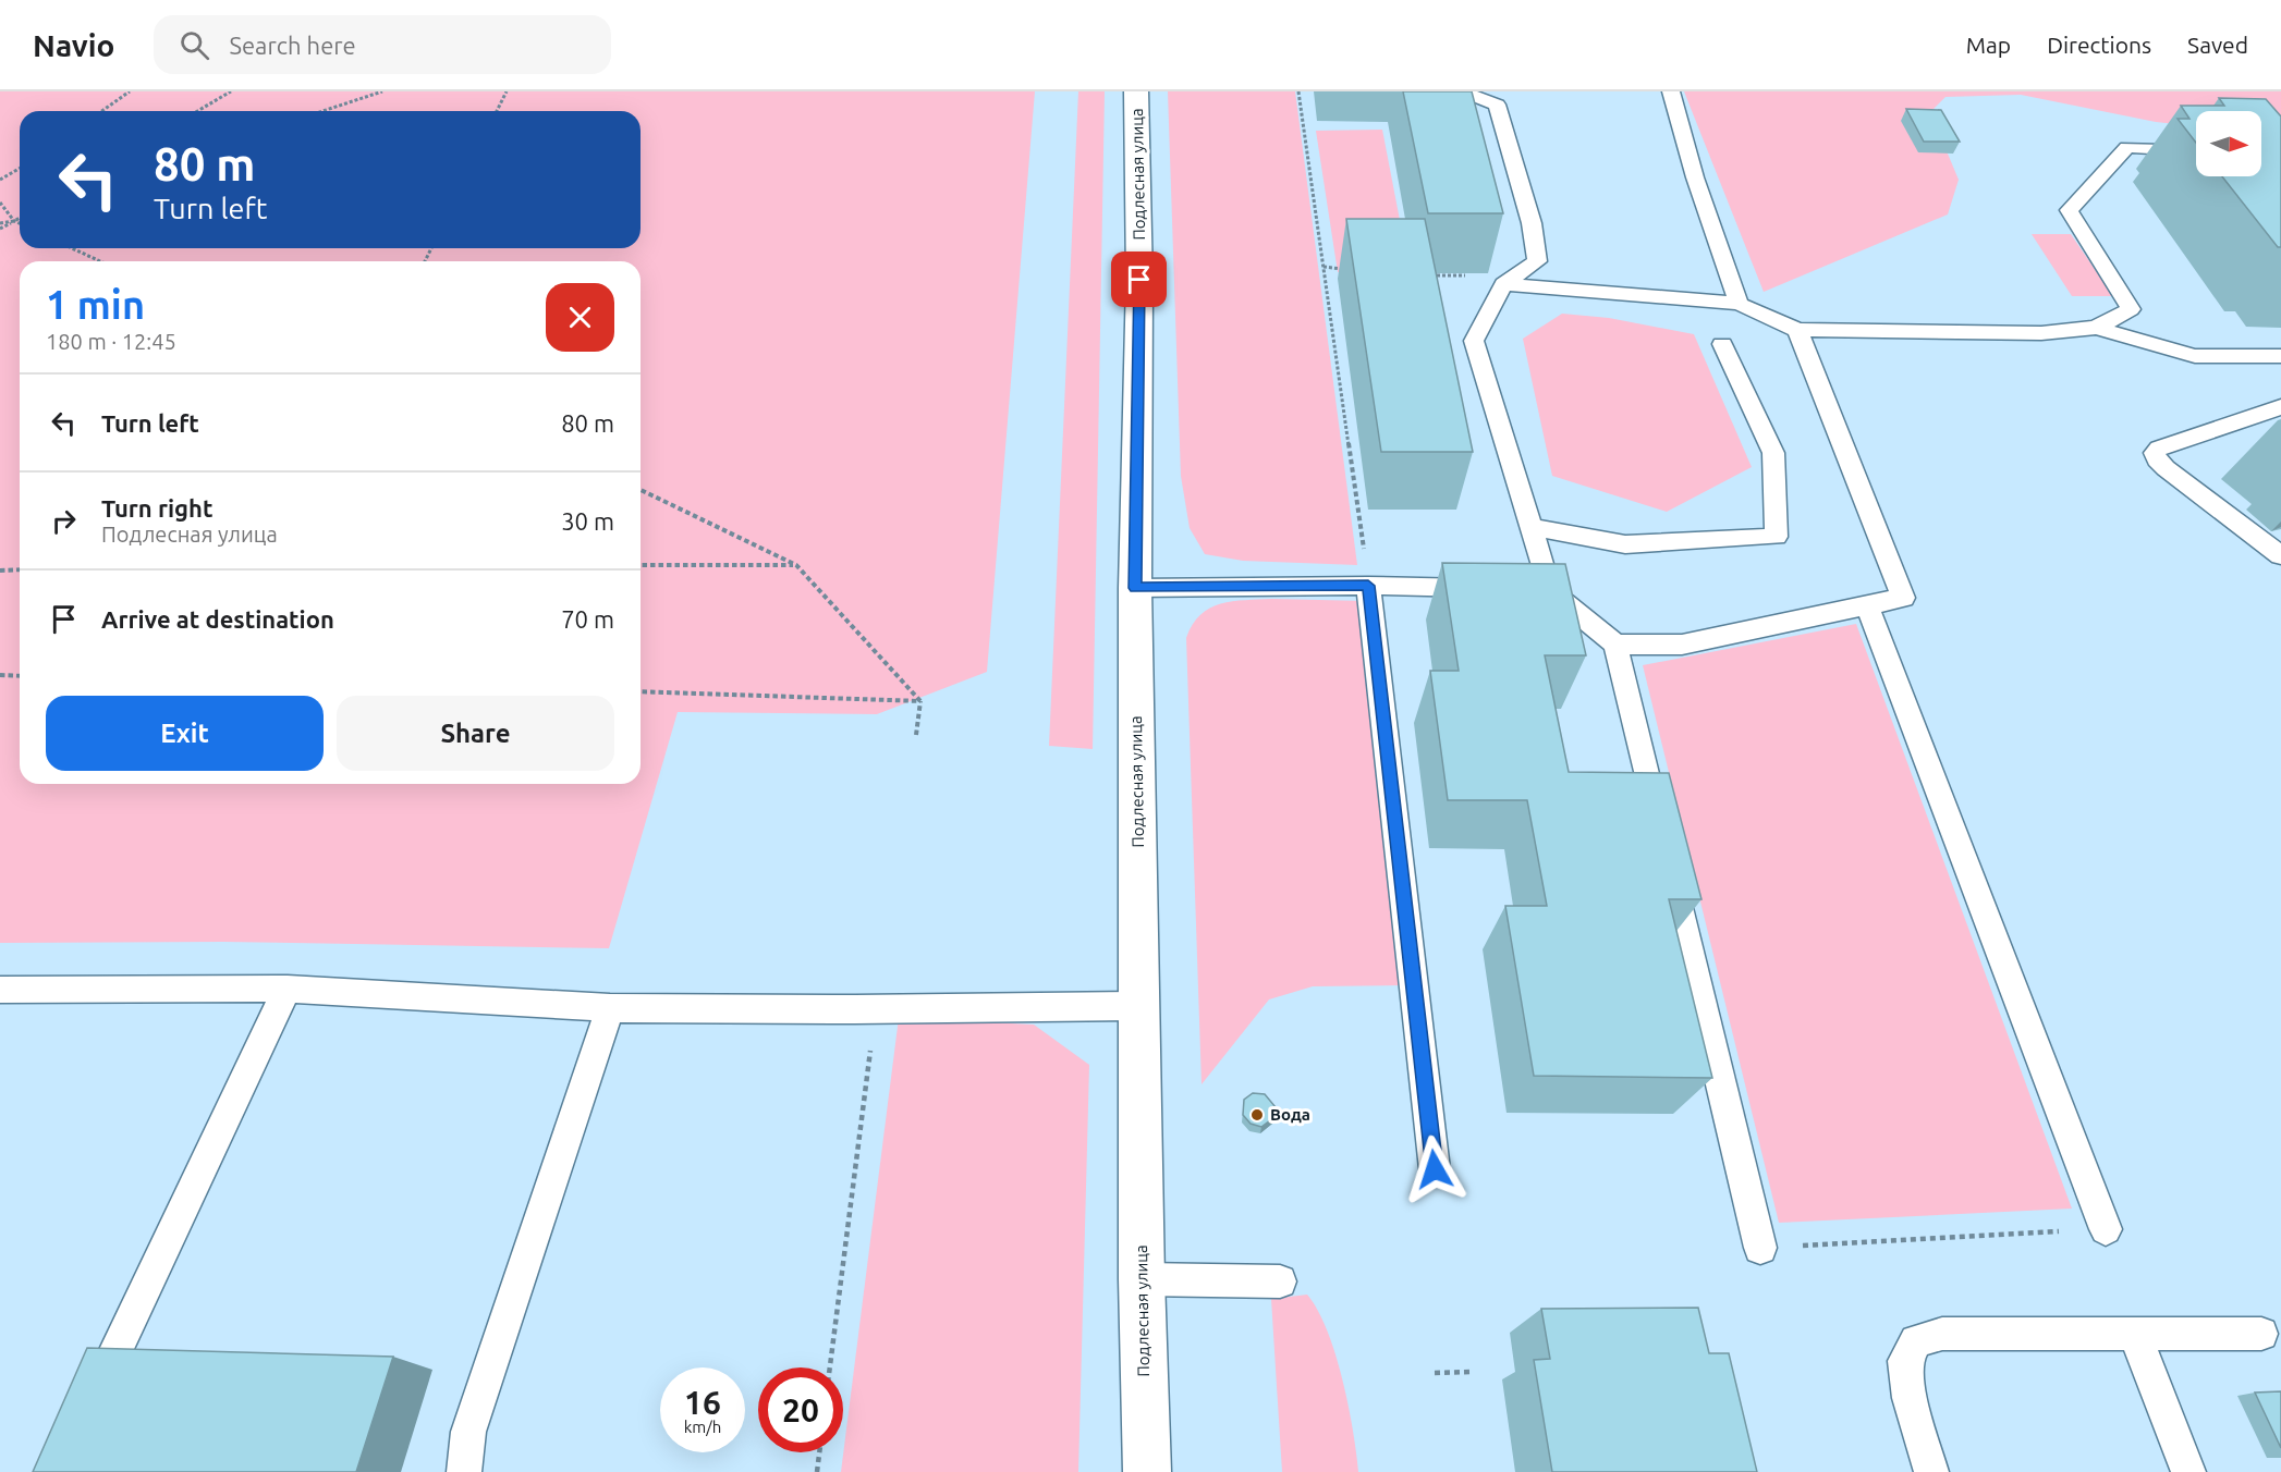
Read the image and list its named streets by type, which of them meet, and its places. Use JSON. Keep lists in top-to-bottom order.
{
  "streets": {
    "main road": ["Подлесная улица"]
  },
  "places": ["Вода"],
  "north": "right",
  "page": {
    "header": "Navio",
    "search": "Search here",
    "nav": ["Map", "Directions", "Saved"],
    "turn": ["80 m", "Turn left"],
    "heading": ["1 min", "180 m · 12:45"],
    "list": [
      {
        "name": "Turn left",
        "value": "80 m"
      },
      {
        "name": "Turn right",
        "note": "Подлесная улица",
        "value": "30 m"
      },
      {
        "name": "Arrive at destination",
        "value": "70 m"
      }
    ],
    "buttons": ["Exit", "Share"],
    "speed": "16 km/h",
    "limit": "20"
  }
}
